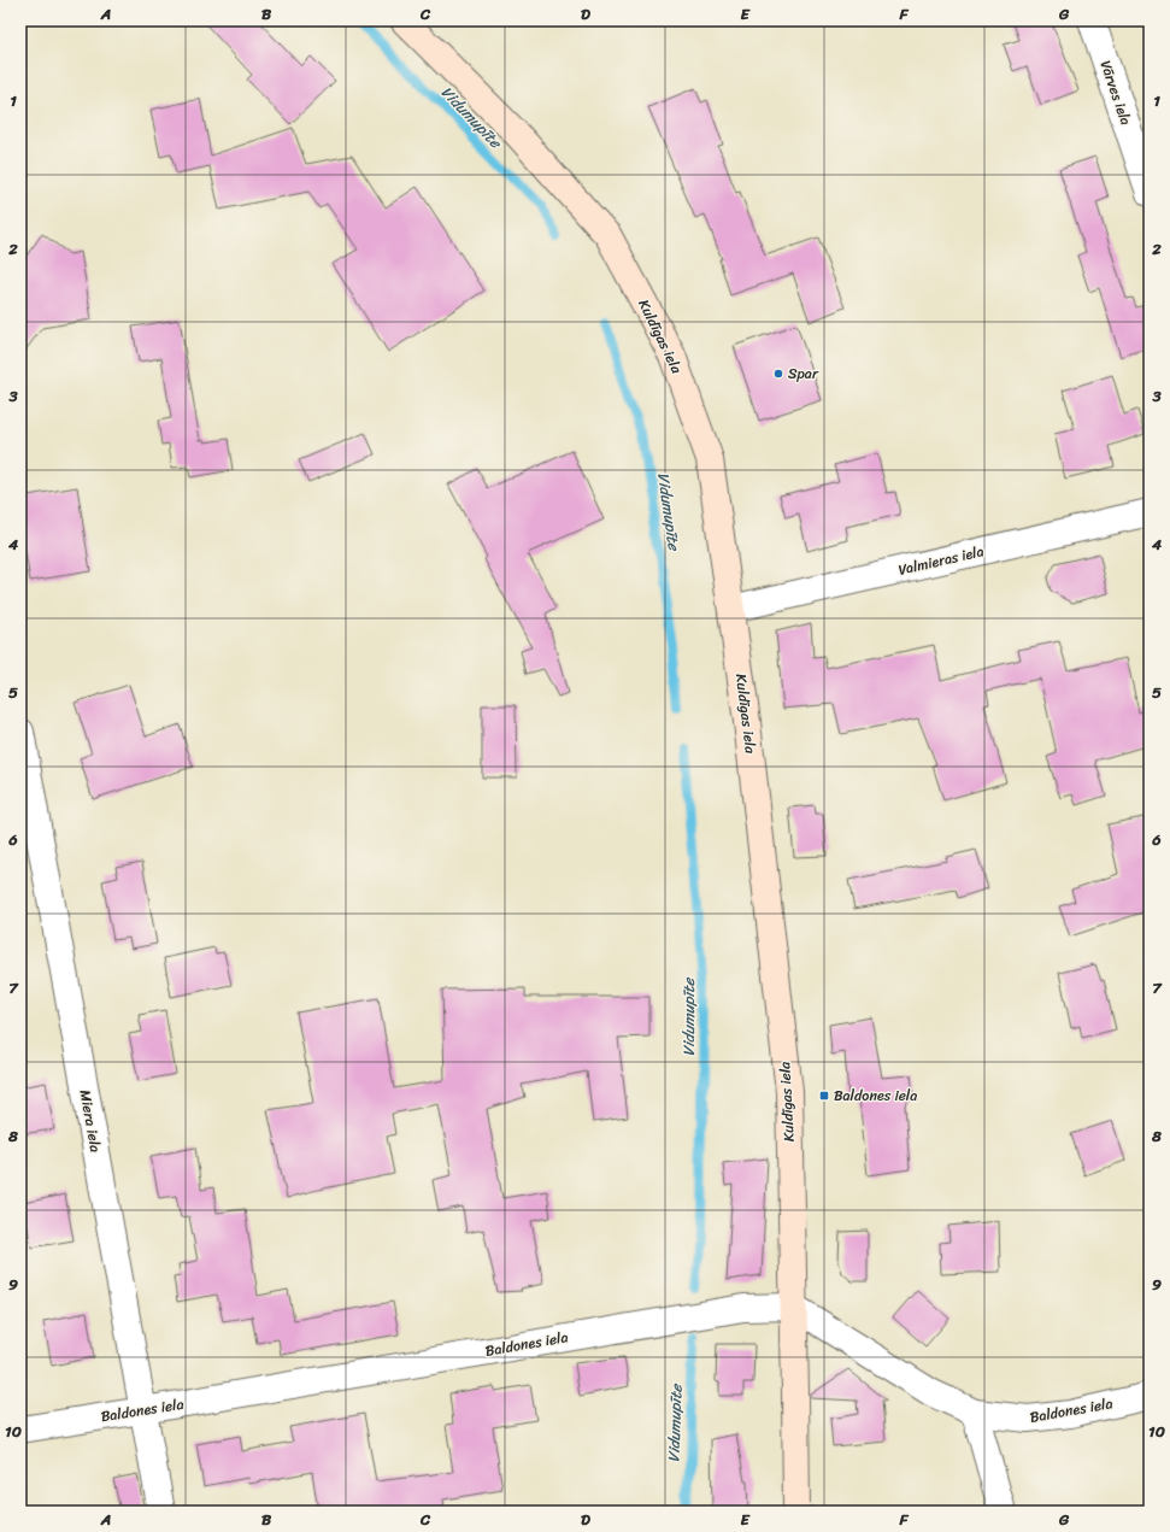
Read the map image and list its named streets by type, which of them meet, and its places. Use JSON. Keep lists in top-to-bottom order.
{
  "streets": {
    "street": [
      "Vārves iela",
      "Kuldīgas iela",
      "Valmieras iela",
      "Miera iela",
      "Baldones iela"
    ]
  },
  "crossings": [
    ["Kuldīgas iela", "Valmieras iela"],
    ["Kuldīgas iela", "Baldones iela"],
    ["Miera iela", "Baldones iela"]
  ],
  "water": ["Vidumupīte"],
  "places": {
    "other": ["Spar"],
    "transit": ["Baldones iela"]
  },
  "grid": {
    "columns": [
      "A",
      "B",
      "C",
      "D",
      "E",
      "F",
      "G"
    ],
    "rows": [
      "1",
      "2",
      "3",
      "4",
      "5",
      "6",
      "7",
      "8",
      "9",
      "10"
    ]
  }
}
